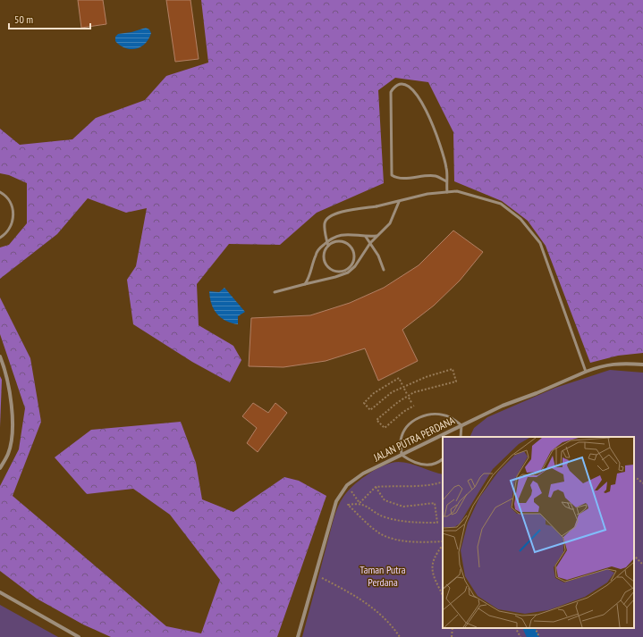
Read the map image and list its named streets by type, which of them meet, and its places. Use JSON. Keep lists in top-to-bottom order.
{
  "streets": {
    "street": ["JALAN PUTRA PERDANA"]
  },
  "parks": ["Taman Putra Perdana"],
  "scale_bar": "50 m"
}
